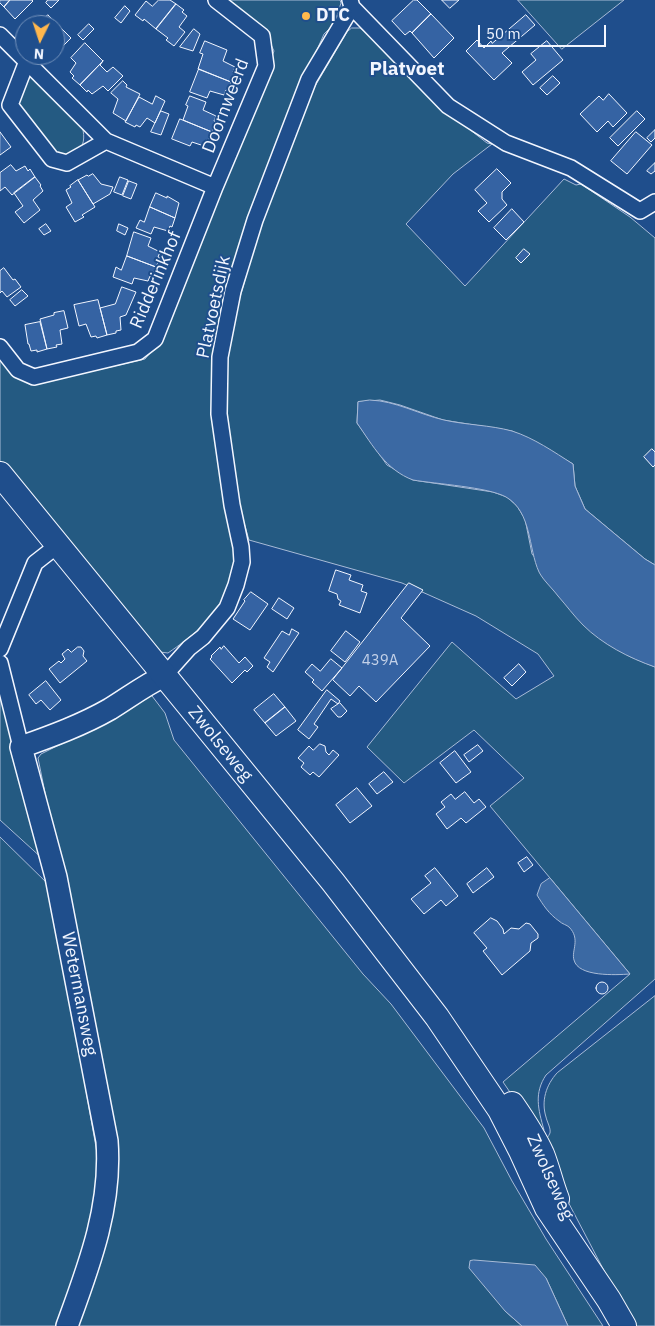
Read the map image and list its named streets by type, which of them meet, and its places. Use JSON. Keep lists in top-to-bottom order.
{
  "streets": {
    "main road": ["Zwolseweg"],
    "street": [
      "Doornweerd",
      "Ridderinkhof",
      "Platvoetsdijk",
      "Wetermansweg"
    ]
  },
  "crossings": [
    ["Doornweerd", "Ridderinkhof"],
    ["Platvoetsdijk", "Zwolseweg"]
  ],
  "districts": ["Platvoet"],
  "places": ["DTC"],
  "house_numbers": ["439A"],
  "scale_bar": "50 m",
  "north": "bottom"
}
